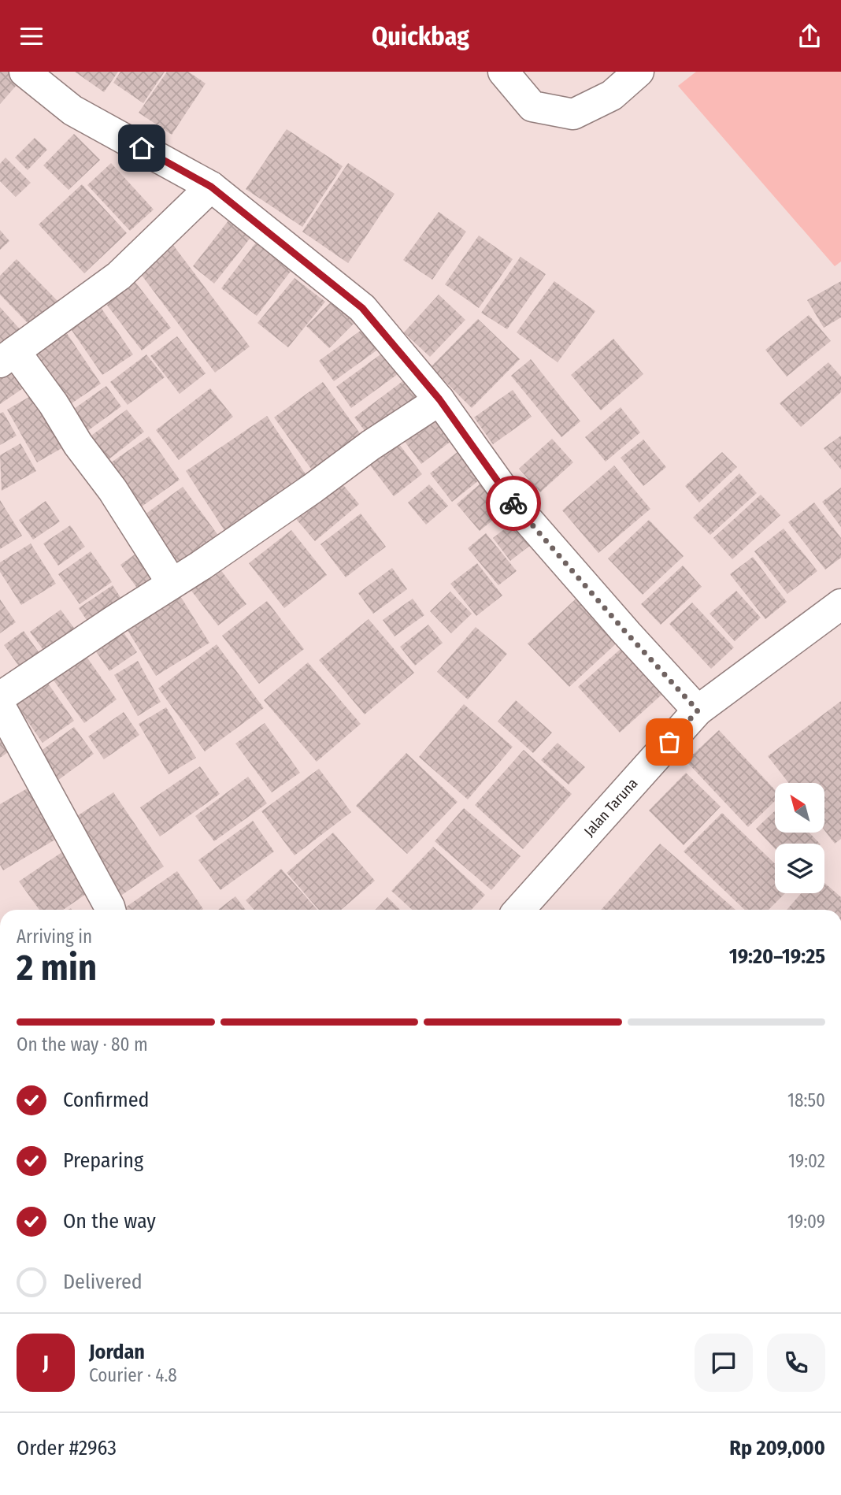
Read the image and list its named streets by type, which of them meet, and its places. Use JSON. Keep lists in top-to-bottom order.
{
  "streets": {
    "street": ["Jalan Taruna"]
  },
  "north": "top left",
  "page": {
    "header": "Quickbag",
    "heading": ["2 min", "Arriving in", "19:20–19:25"],
    "panel": [
      "Jordan",
      "Courier · 4.8",
      "Order #2963",
      "Rp 209,000"
    ],
    "bar": "On the way · 80 m",
    "list": [
      ["Confirmed", "18:50"],
      ["Preparing", "19:02"],
      ["On the way", "19:09"],
      "Delivered"
    ],
    "round": "J"
  }
}
